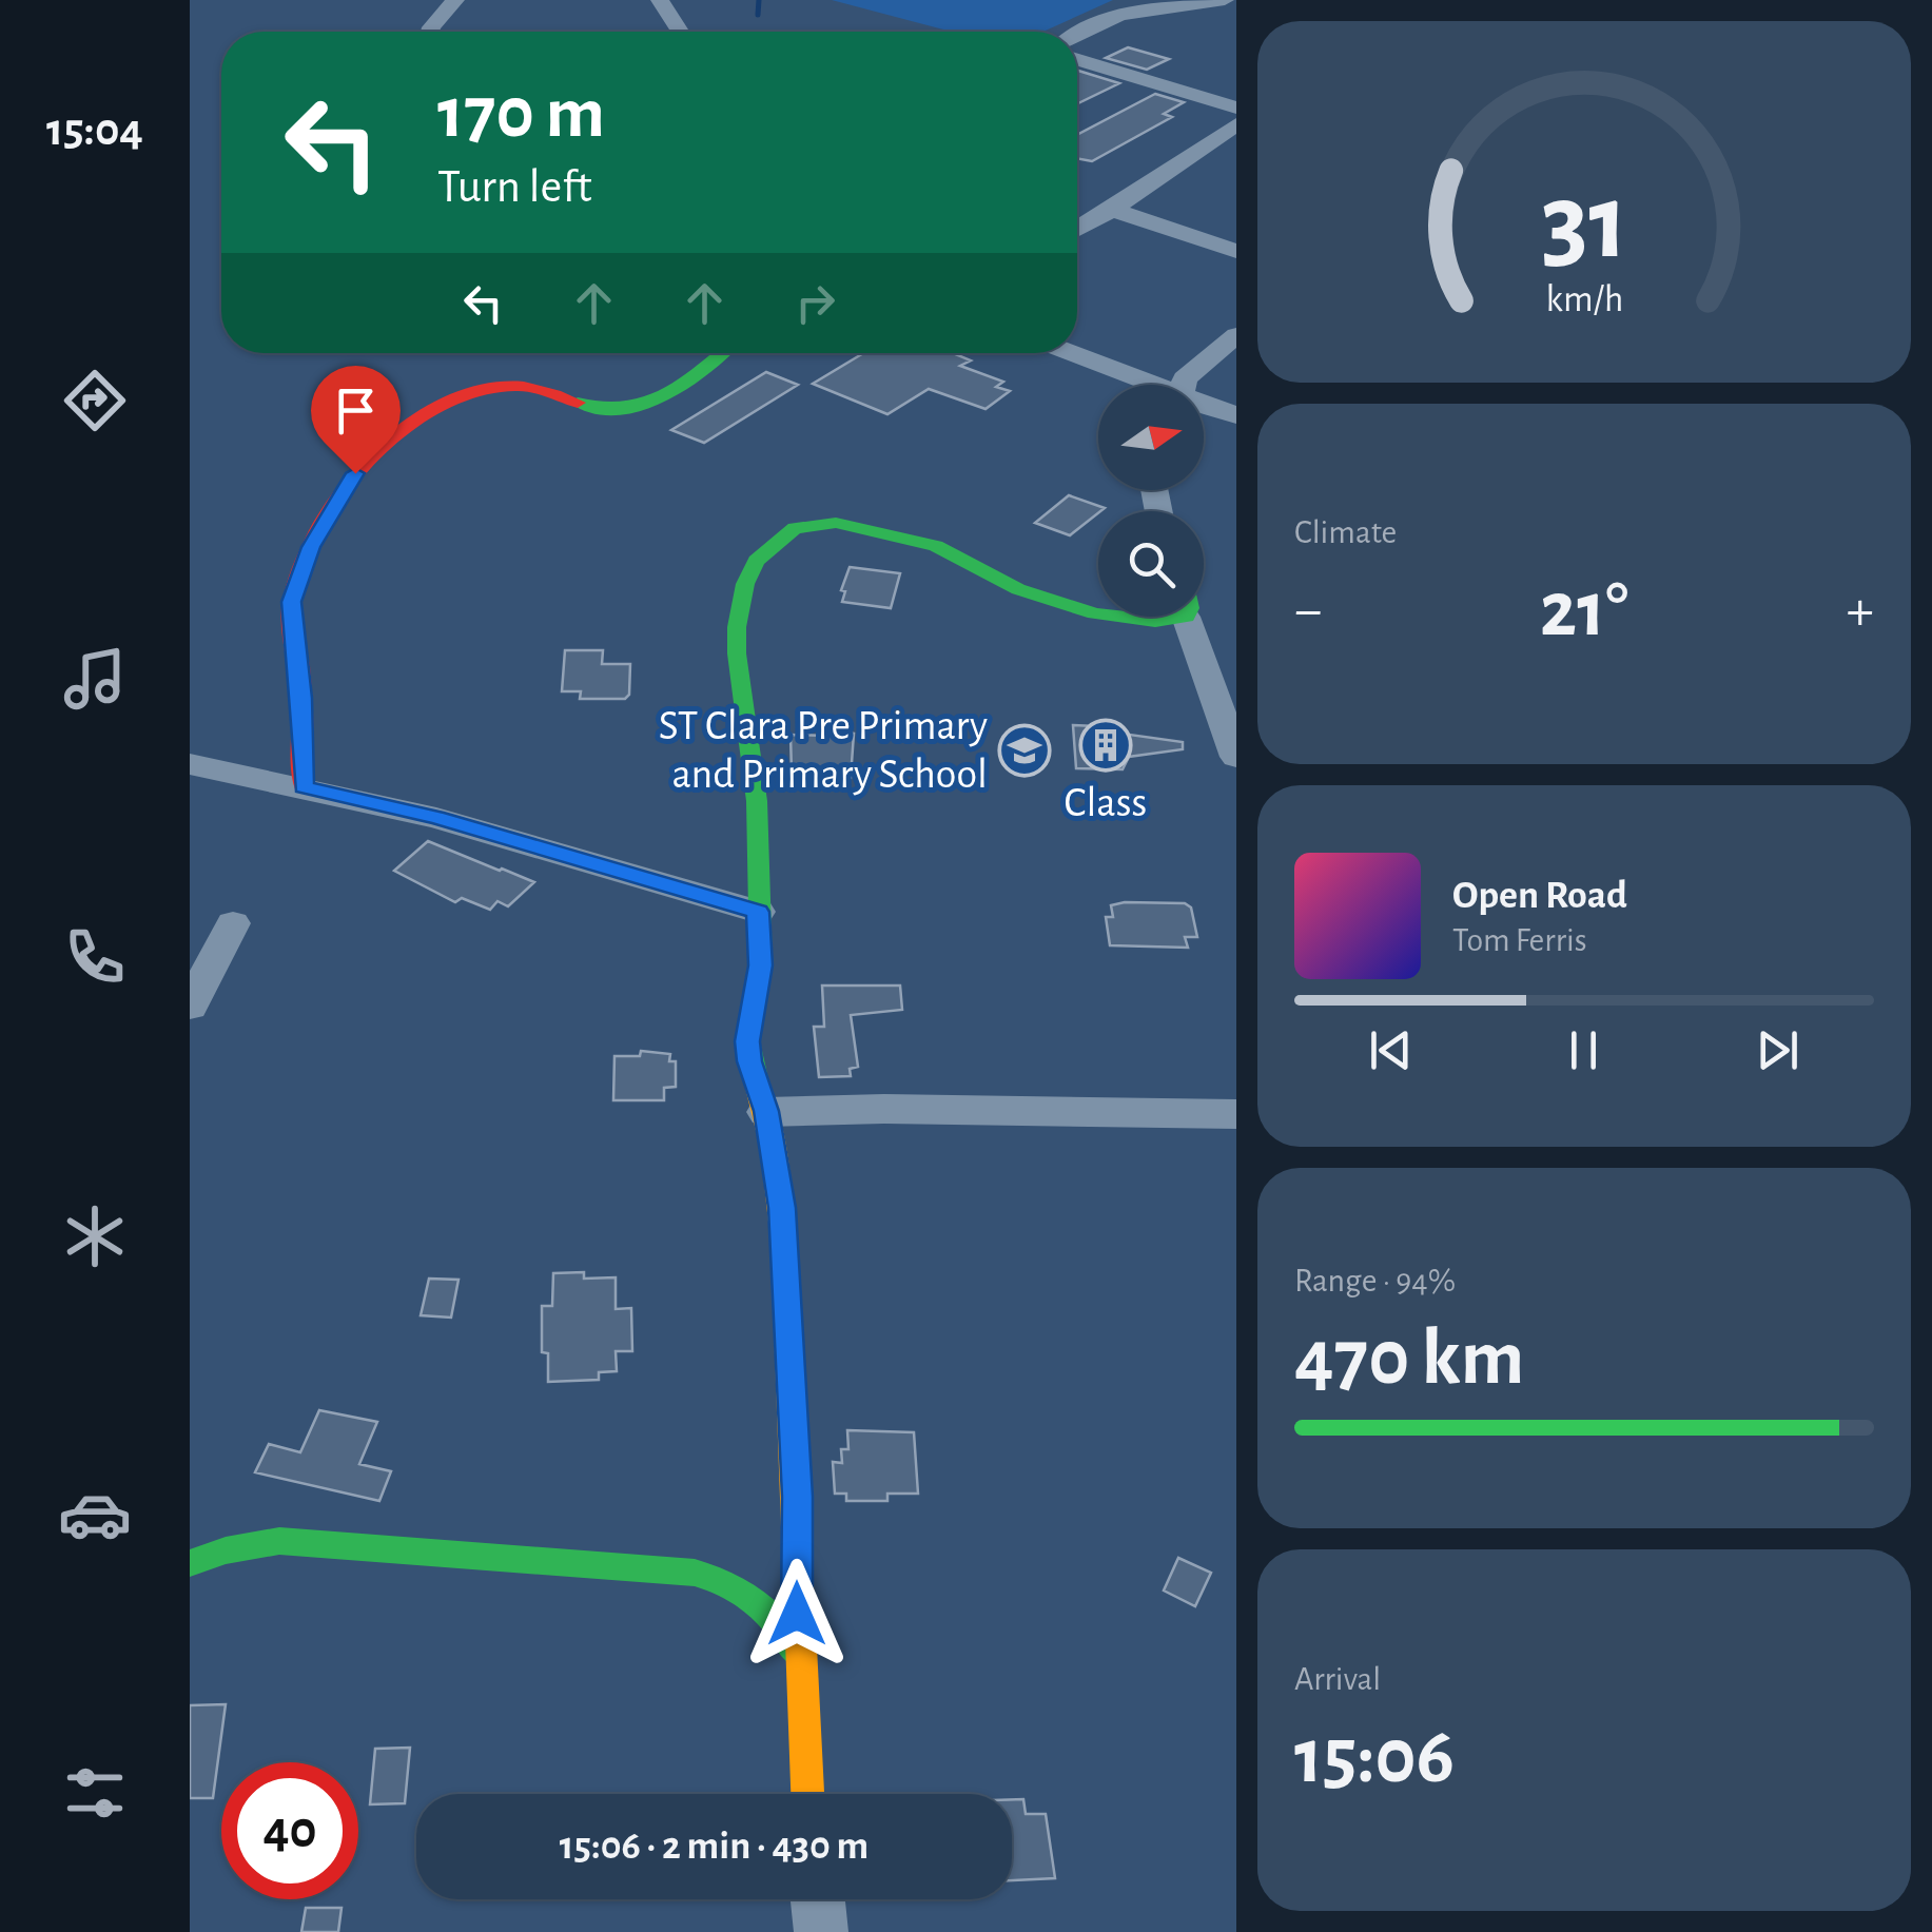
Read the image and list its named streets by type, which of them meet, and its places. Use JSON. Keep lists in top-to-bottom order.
{
  "places": {
    "building": ["Class"],
    "school or university": ["ST Clara Pre Primary and Primary School"]
  },
  "north": "right",
  "page": {
    "tabs": "15:04",
    "turn": ["170 m", "Turn left"],
    "tile": [
      "Climate",
      ["Range · 94%", "470 km"],
      ["Arrival", "15:06"]
    ],
    "heat": ["−", "21°", "+"],
    "song": ["Open Road", "Tom Ferris"],
    "limit": "40",
    "trip": "15:06 · 2 min · 430 m",
    "gauge": ["31", "km/h"]
  }
}
